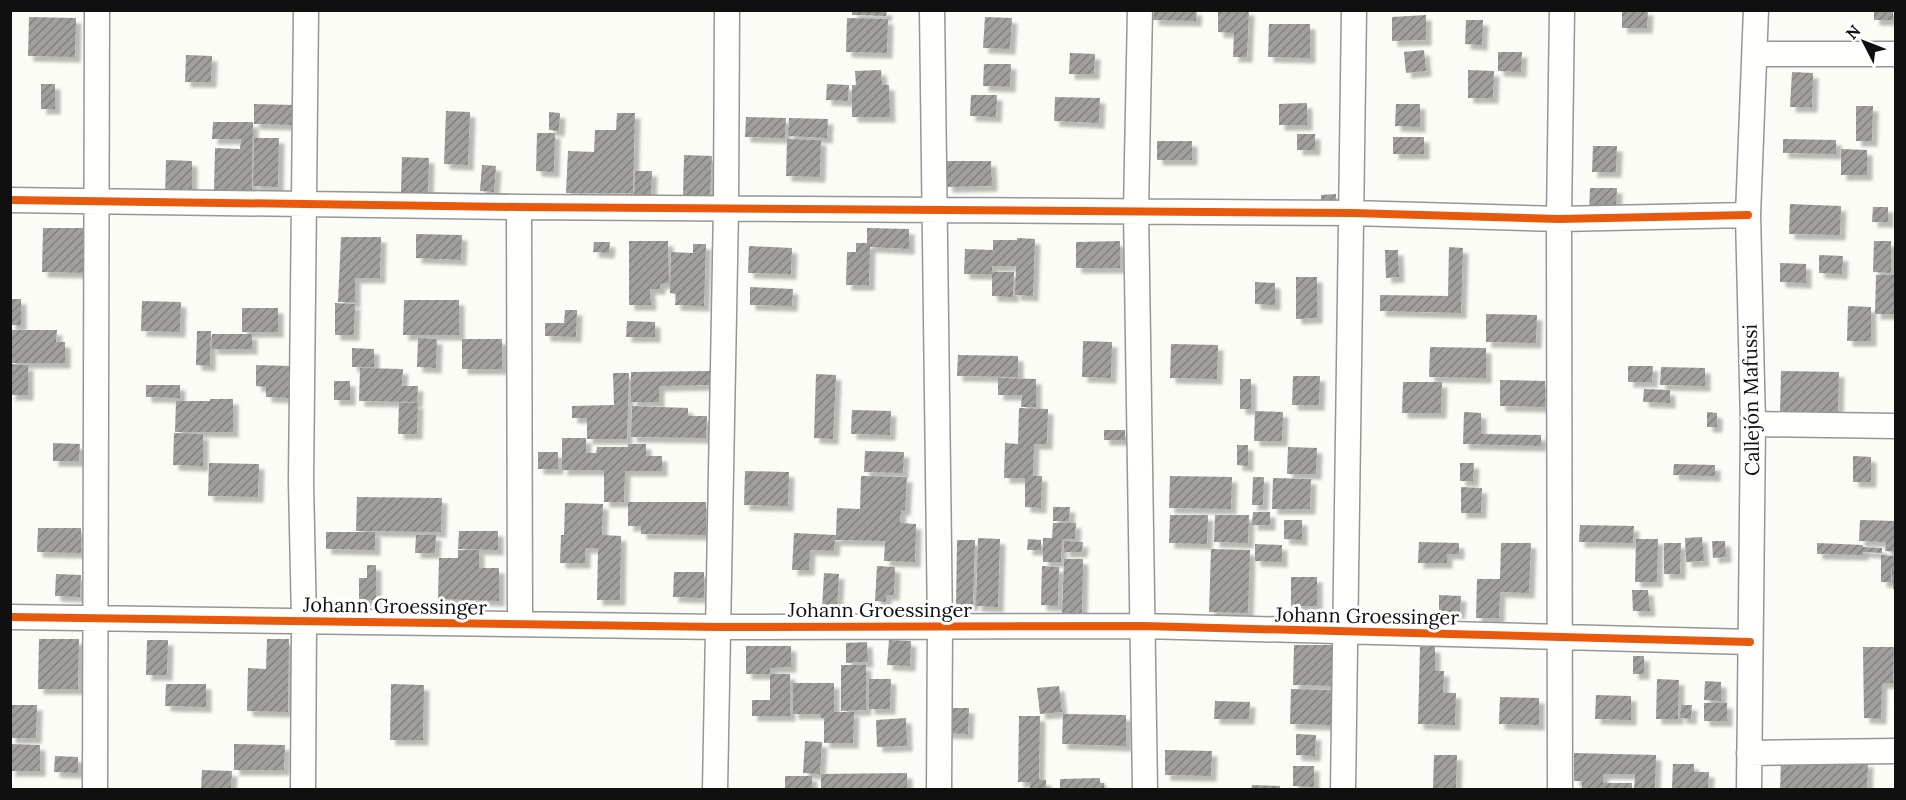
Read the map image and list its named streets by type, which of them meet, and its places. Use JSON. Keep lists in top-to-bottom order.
{
  "streets": {
    "street": ["Callejón Mafussi", "Johann Groessinger"]
  },
  "crossings": [
    ["Callejón Mafussi", "Johann Groessinger"]
  ],
  "north": "top left"
}
